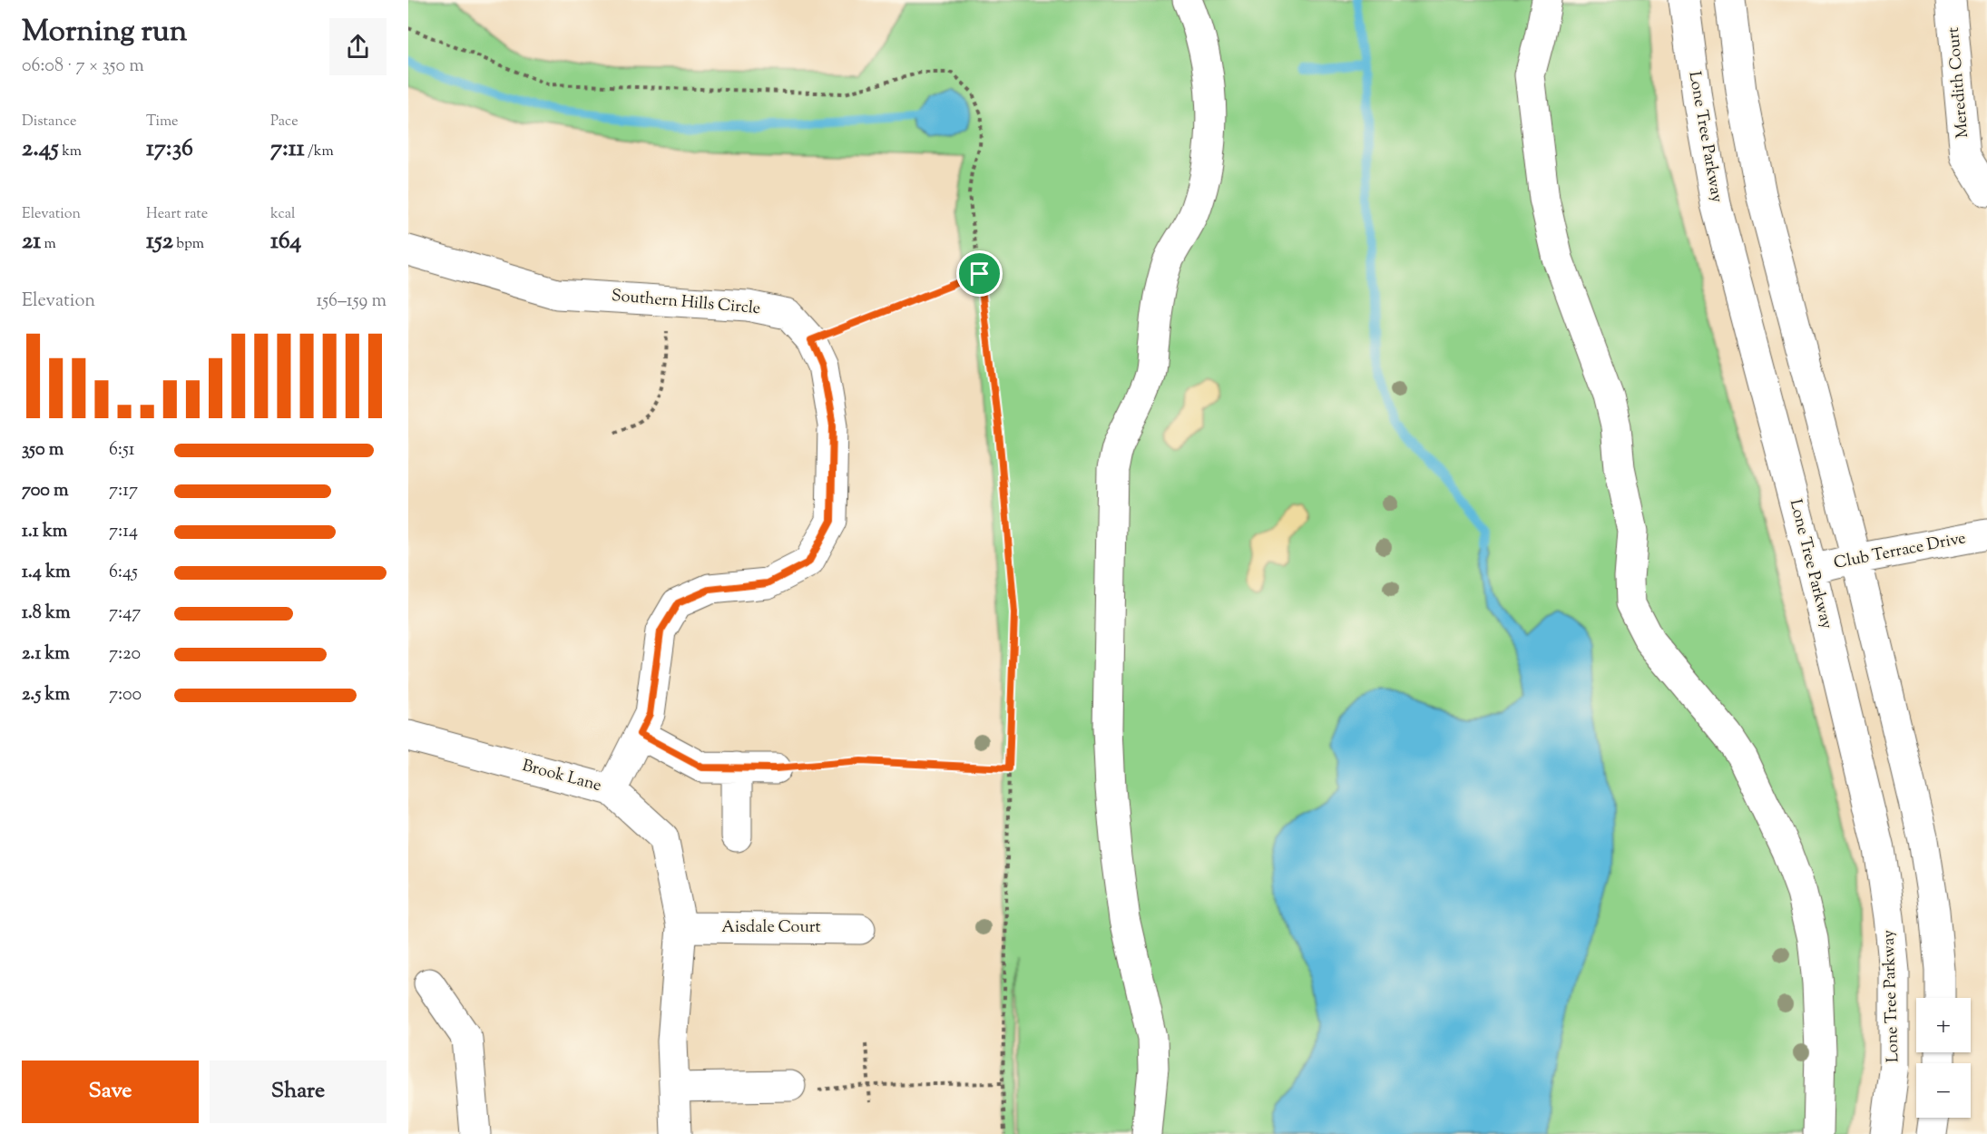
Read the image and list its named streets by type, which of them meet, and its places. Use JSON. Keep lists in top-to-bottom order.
{
  "streets": {
    "street": [
      "Meredith Court",
      "Lone Tree Parkway",
      "Southern Hills Circle",
      "Club Terrace Drive",
      "Brook Lane",
      "Aisdale Court"
    ]
  },
  "crossings": [
    ["Lone Tree Parkway", "Club Terrace Drive"],
    ["Southern Hills Circle", "Brook Lane"],
    ["Brook Lane", "Aisdale Court"]
  ],
  "page": {
    "heading": ["Morning run", "06:08 · 7 × 350 m"],
    "stats": [
      ["Distance", "2.45 km"],
      ["Time", "17:36"],
      ["Pace", "7:11 /km"],
      ["Elevation", "21 m"],
      ["Heart rate", "152 bpm"],
      ["kcal", "164"]
    ],
    "chart": ["Elevation", "156–159 m"],
    "list": [
      {
        "name": "350 m",
        "note": "6:51"
      },
      {
        "name": "700 m",
        "note": "7:17"
      },
      {
        "name": "1.1 km",
        "note": "7:14"
      },
      {
        "name": "1.4 km",
        "note": "6:45"
      },
      {
        "name": "1.8 km",
        "note": "7:47"
      },
      {
        "name": "2.1 km",
        "note": "7:20"
      },
      {
        "name": "2.5 km",
        "note": "7:00"
      }
    ],
    "map_buttons": ["+", "−"],
    "buttons": ["Save", "Share"]
  }
}
